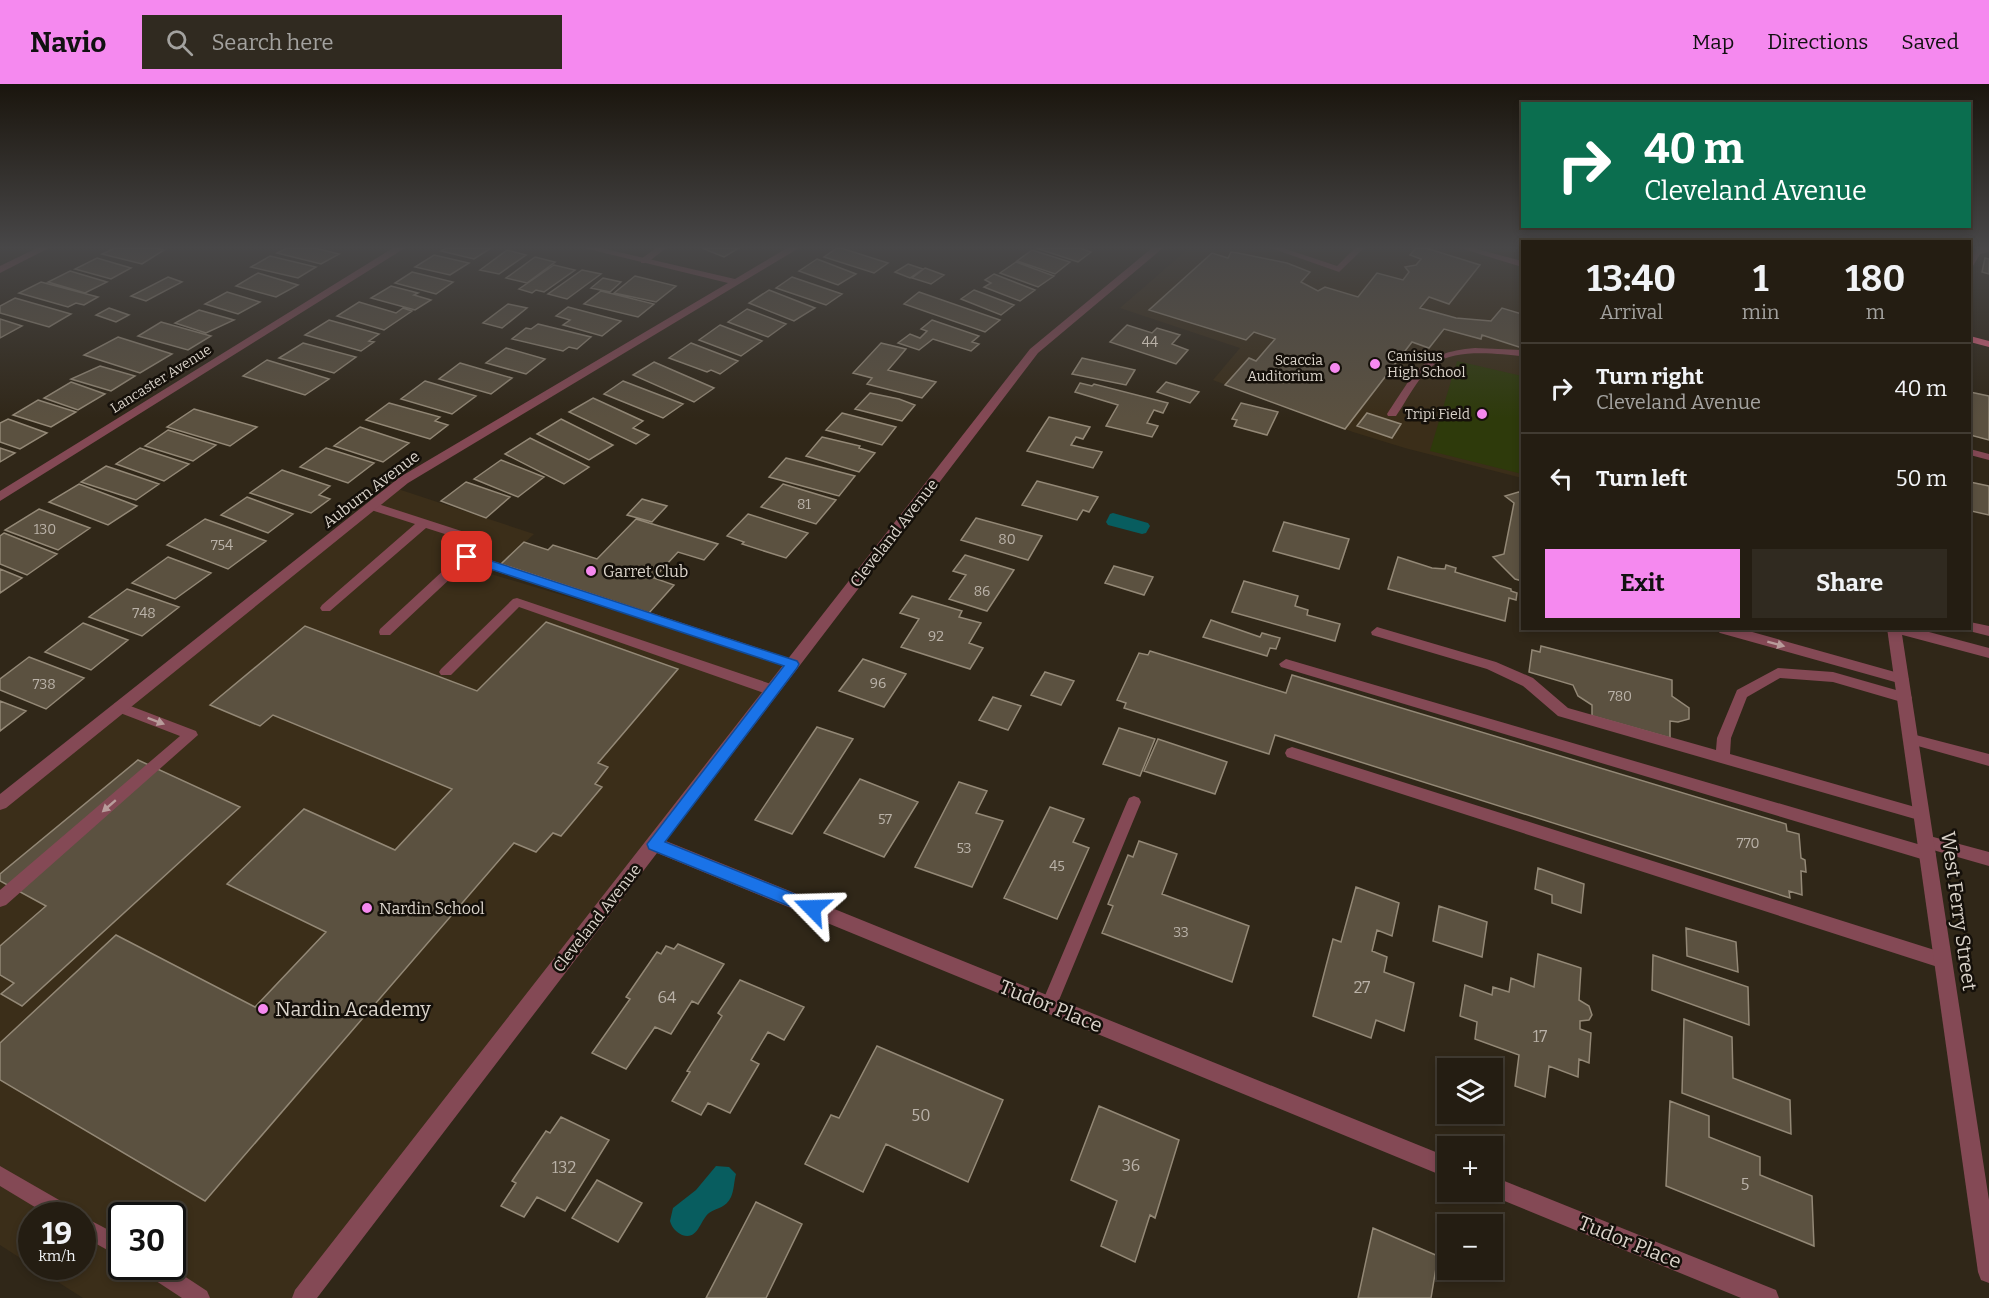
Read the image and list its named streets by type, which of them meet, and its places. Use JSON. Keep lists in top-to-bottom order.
{
  "streets": {
    "street": [
      "Lancaster Avenue",
      "Auburn Avenue",
      "Cleveland Avenue",
      "West Ferry Street",
      "Tudor Place"
    ]
  },
  "crossings": [
    ["Cleveland Avenue", "Tudor Place"]
  ],
  "places": [
    "Canisius High School",
    "Scaccia Auditorium",
    "Tripi Field",
    "Garret Club",
    "Nardin School",
    "Nardin Academy"
  ],
  "house_numbers": [
    "44",
    "81",
    "130",
    "80",
    "754",
    "86",
    "748",
    "92",
    "96",
    "738",
    "780",
    "57",
    "770",
    "53",
    "45",
    "33",
    "27",
    "64",
    "17",
    "50",
    "36",
    "132",
    "5"
  ],
  "page": {
    "header": "Navio",
    "search": "Search here",
    "nav": ["Map", "Directions", "Saved"],
    "turn": ["40 m", "Cleveland Avenue"],
    "eta": [
      "13:40",
      "Arrival",
      "1",
      "min",
      "180",
      "m"
    ],
    "list": [
      {
        "name": "Turn right",
        "note": "Cleveland Avenue",
        "value": "40 m"
      },
      {
        "name": "Turn left",
        "value": "50 m"
      }
    ],
    "buttons": ["Exit", "Share"],
    "map_buttons": ["+", "−"],
    "speed": "19 km/h",
    "limit": "30"
  }
}
